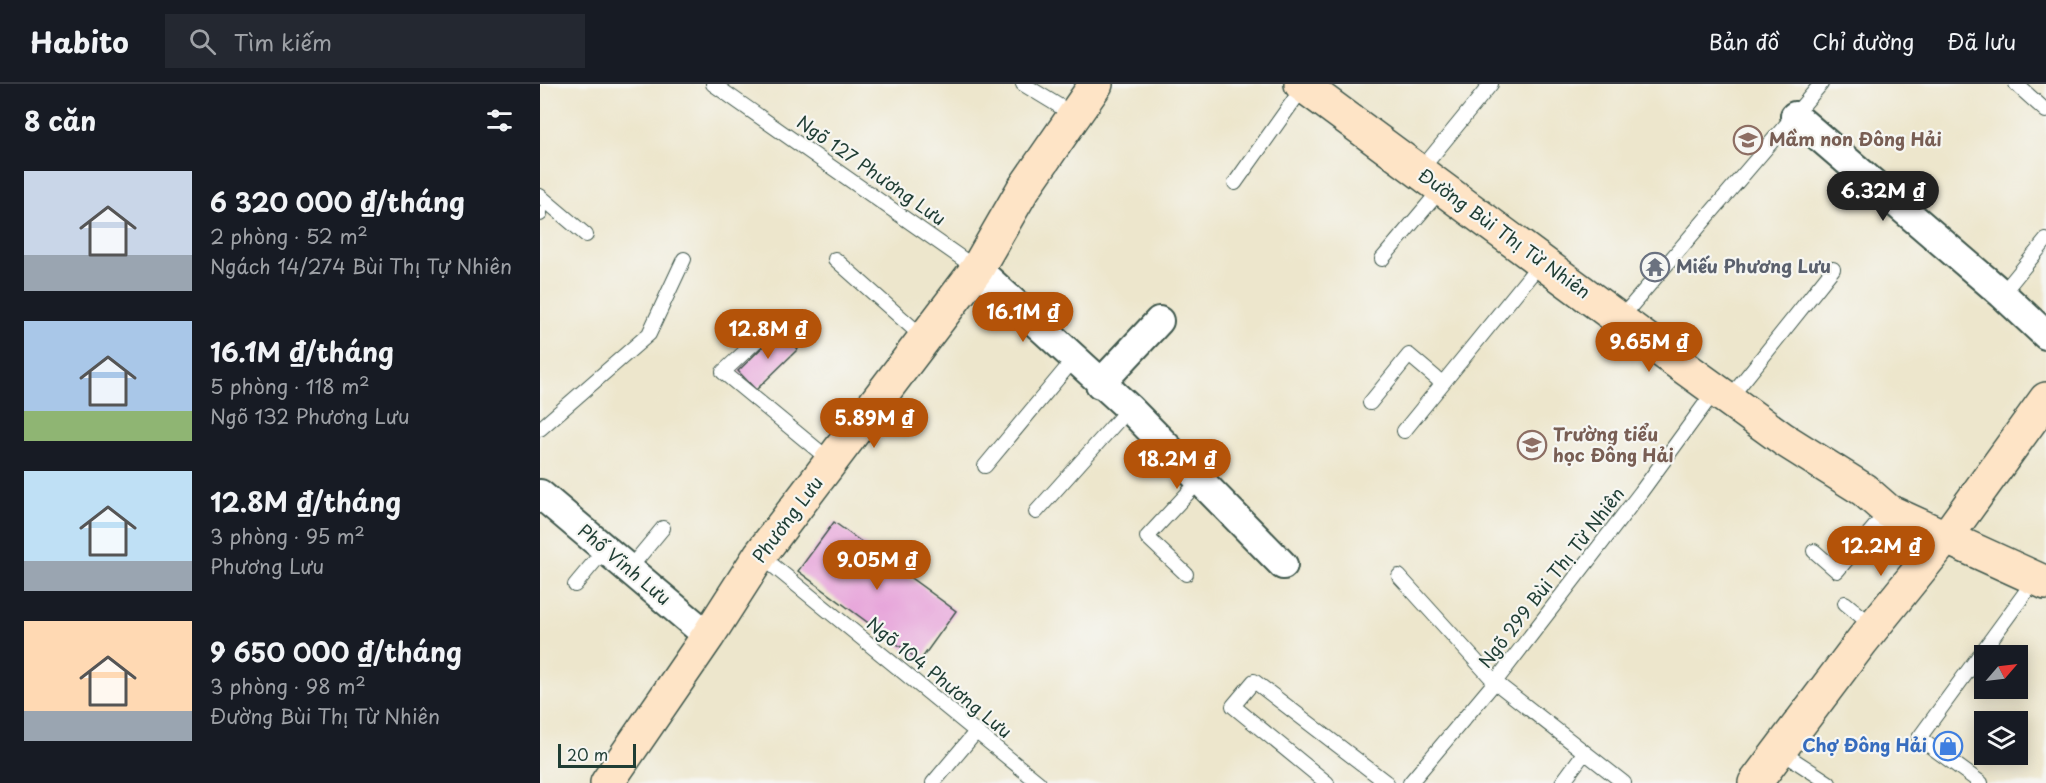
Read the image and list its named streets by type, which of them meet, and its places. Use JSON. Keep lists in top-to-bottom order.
{
  "streets": {
    "street": ["Đường Bùi Thị Từ Nhiên", "Phương Lưu", "Phố Vĩnh Lưu"],
    "lane": ["Ngõ 127 Phương Lưu", "Ngõ 299 Bùi Thị Từ Nhiên", "Ngõ 104 Phương Lưu"]
  },
  "crossings": [
    ["Ngõ 127 Phương Lưu", "Phương Lưu"],
    ["Đường Bùi Thị Từ Nhiên", "Ngõ 299 Bùi Thị Từ Nhiên"],
    ["Phương Lưu", "Phố Vĩnh Lưu"],
    ["Phương Lưu", "Ngõ 104 Phương Lưu"]
  ],
  "places": {
    "school or university": ["Mầm non Đông Hải", "Trường tiểu học Đông Hải"],
    "temple": ["Miếu Phương Lưu"],
    "shop": ["Chợ Đông Hải"]
  },
  "scale_bar": "20 m",
  "north": "top right",
  "page": {
    "header": "Habito",
    "search": "Tìm kiếm",
    "nav": ["Bản đồ", "Chỉ đường", "Đã lưu"],
    "heading": "8 căn",
    "list": [
      {
        "name": "6 320 000 ₫/tháng",
        "note": "2 phòng · 52 m² · Ngách 14/274 Bùi Thị Tự Nhiên"
      },
      {
        "name": "16.1M ₫/tháng",
        "note": "5 phòng · 118 m² · Ngõ 132 Phương Lưu"
      },
      {
        "name": "12.8M ₫/tháng",
        "note": "3 phòng · 95 m² · Phương Lưu"
      },
      {
        "name": "9 650 000 ₫/tháng",
        "note": "3 phòng · 98 m² · Đường Bùi Thị Từ Nhiên"
      }
    ],
    "price": [
      "6.32M ₫",
      "16.1M ₫",
      "12.8M ₫",
      "9.65M ₫",
      "5.89M ₫",
      "18.2M ₫",
      "12.2M ₫",
      "9.05M ₫"
    ],
    "scale": "20 m"
  }
}
